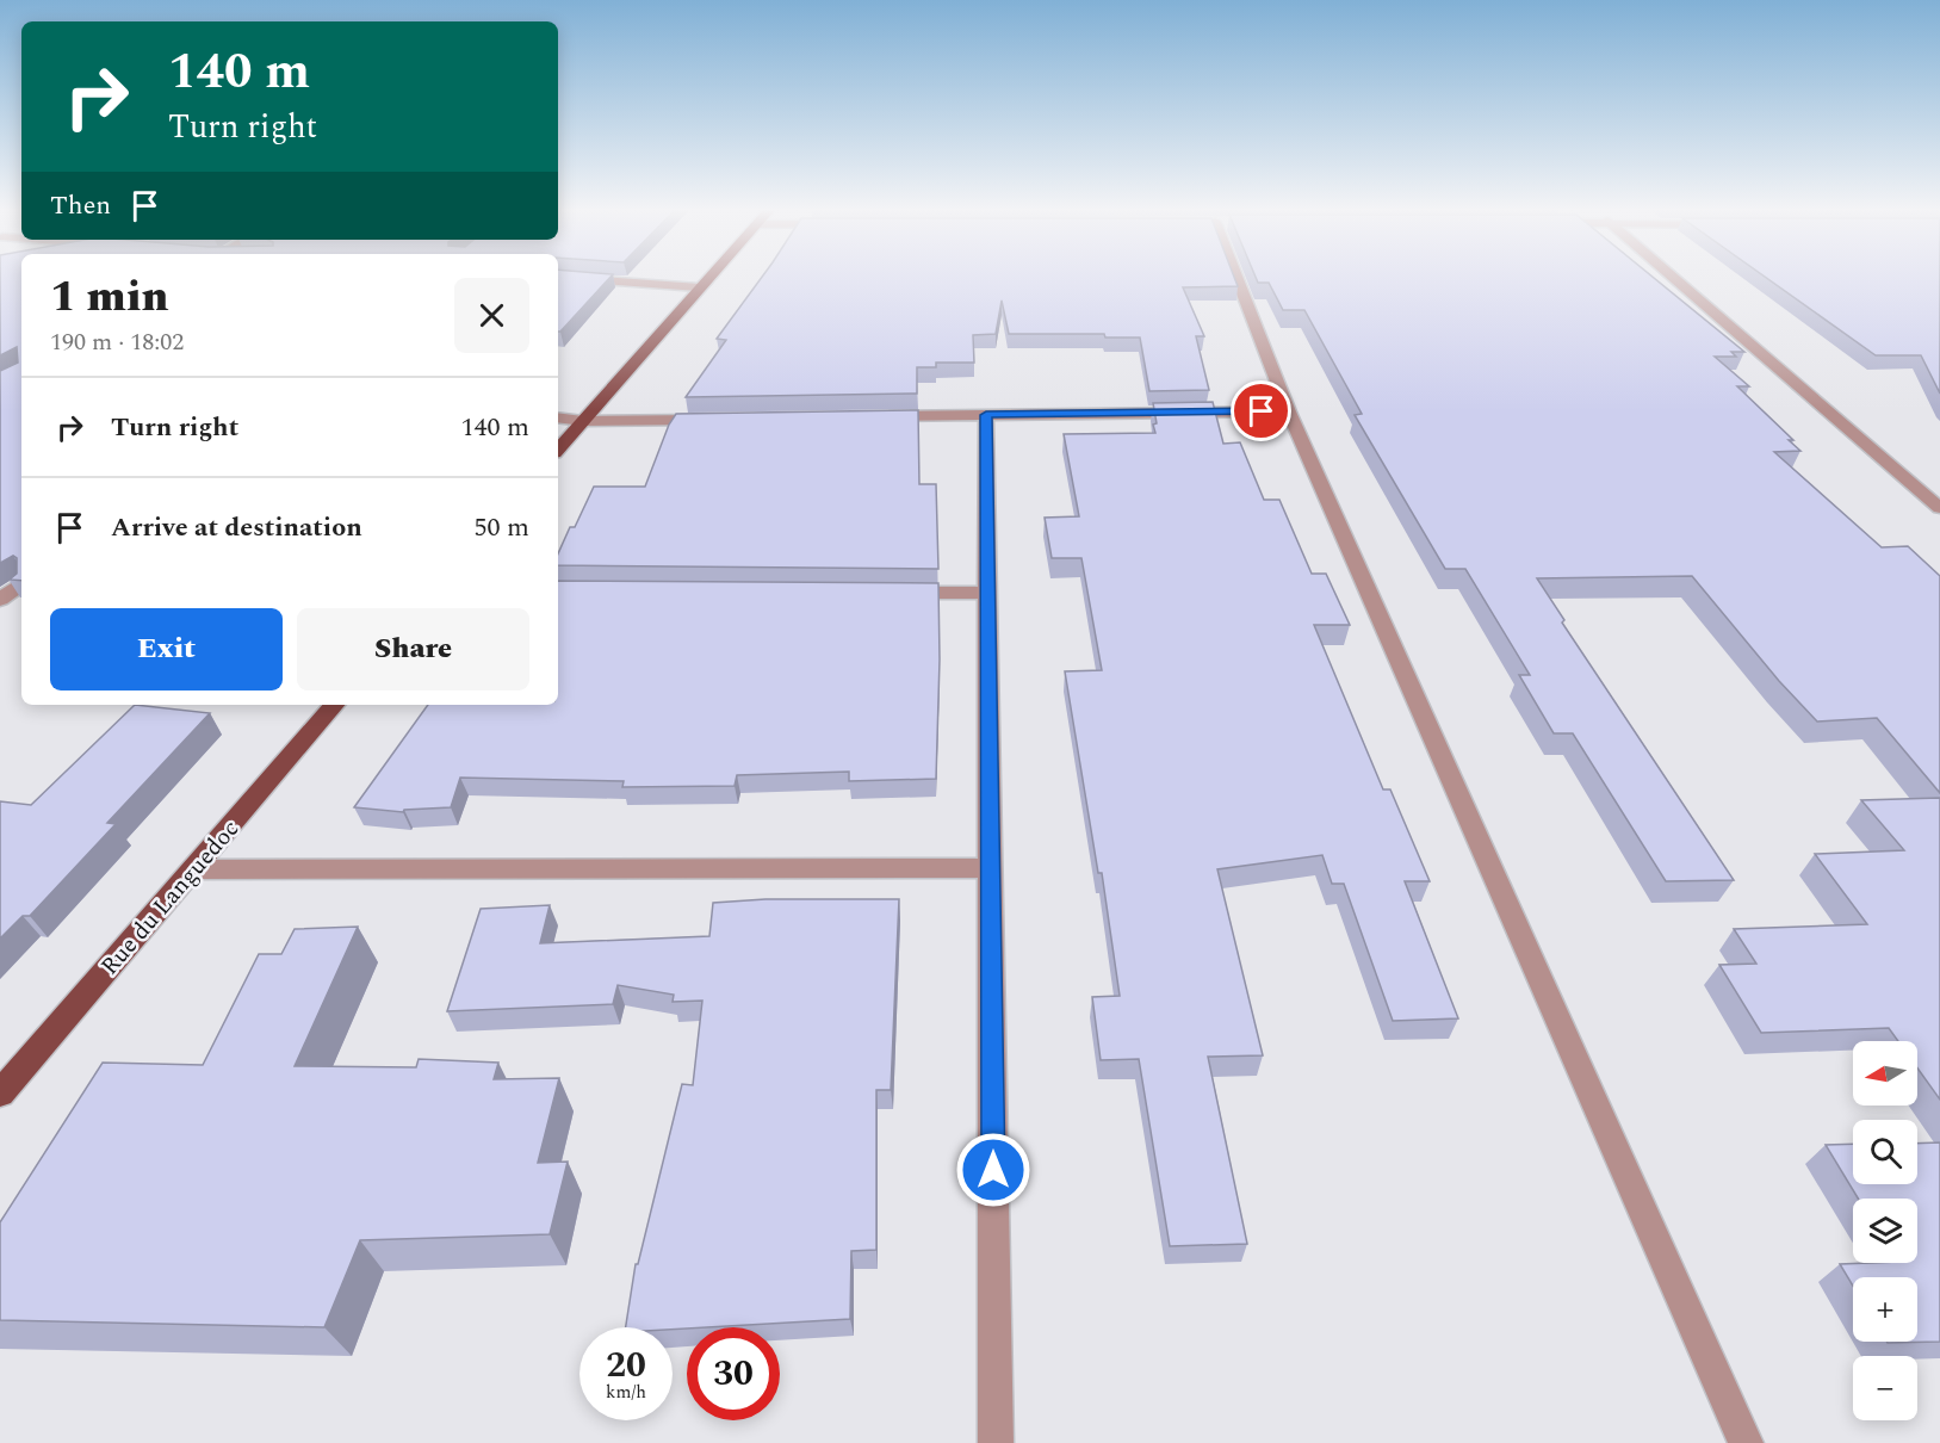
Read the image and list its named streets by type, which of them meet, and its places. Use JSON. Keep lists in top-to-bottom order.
{
  "streets": {
    "main road": ["Rue du Languedoc"]
  },
  "north": "left",
  "page": {
    "turn": ["140 m", "Turn right"],
    "then": "Then",
    "heading": ["1 min", "190 m · 18:02"],
    "list": [
      {
        "name": "Turn right",
        "value": "140 m"
      },
      {
        "name": "Arrive at destination",
        "value": "50 m"
      }
    ],
    "buttons": ["Exit", "Share"],
    "map_buttons": ["+", "−"],
    "speed": "20 km/h",
    "limit": "30"
  }
}
